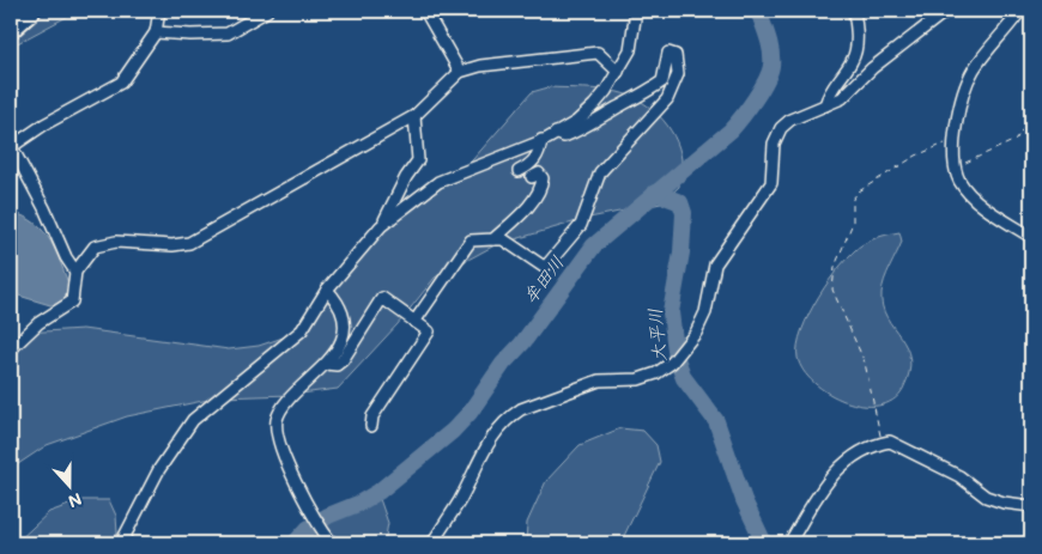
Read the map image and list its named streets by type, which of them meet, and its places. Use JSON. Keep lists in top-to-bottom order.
{
  "water": ["牟田川", "大平川"],
  "north": "bottom"
}
